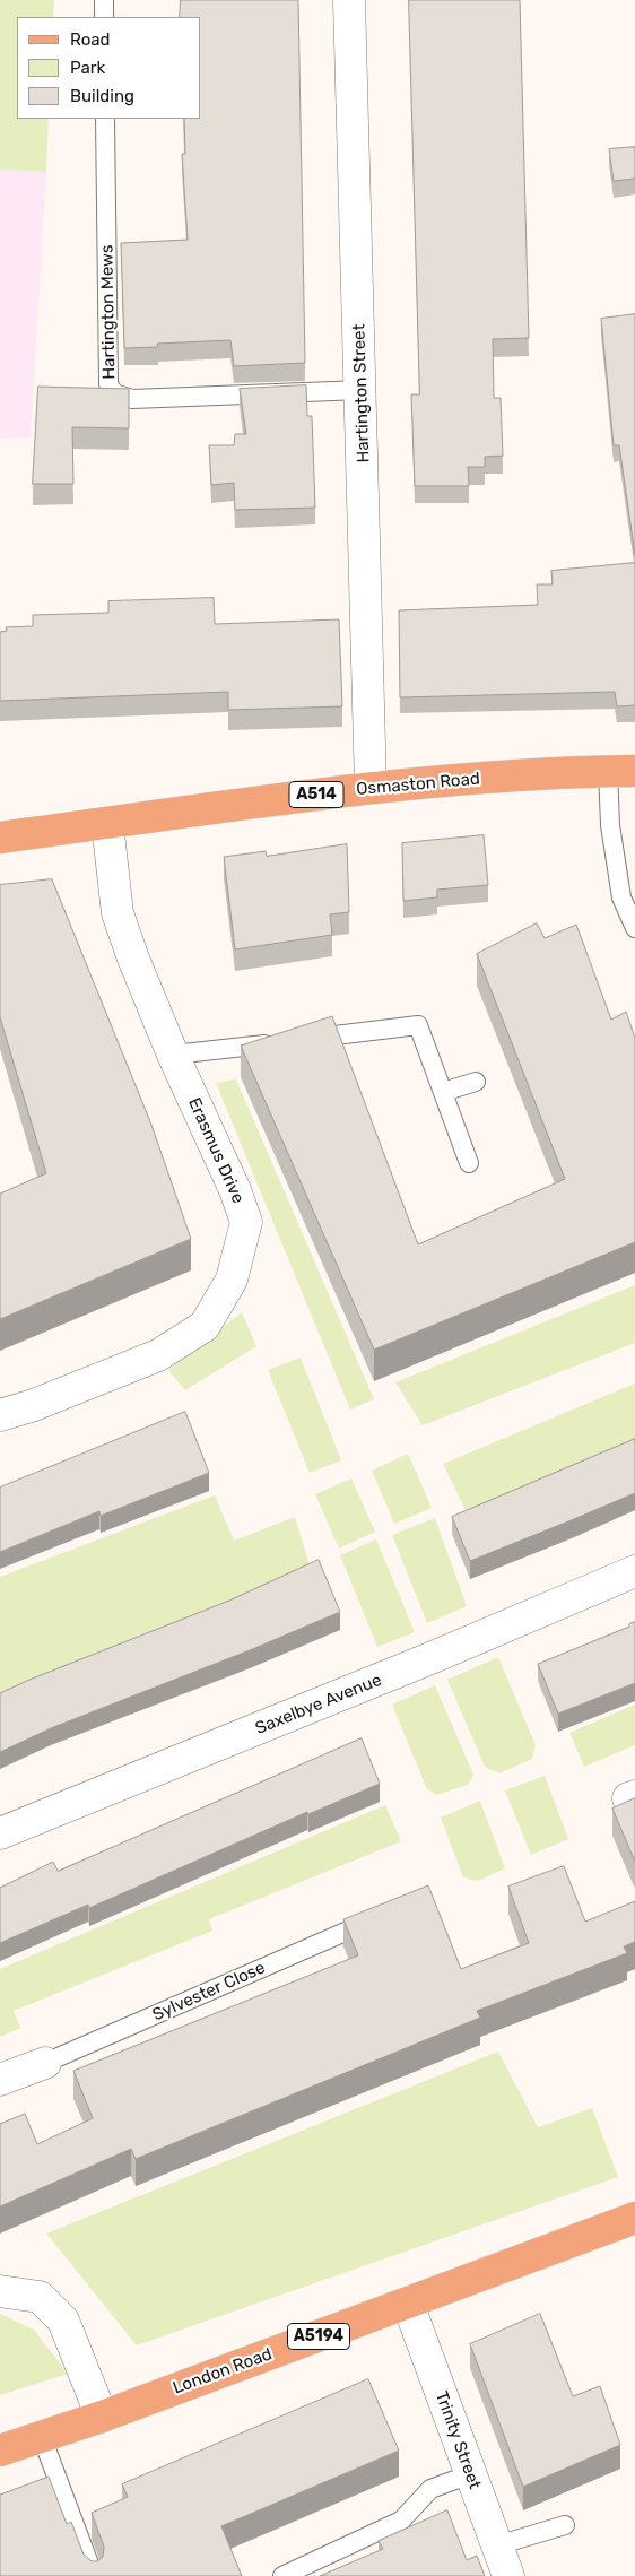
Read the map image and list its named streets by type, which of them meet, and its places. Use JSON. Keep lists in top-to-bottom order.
{
  "streets": {
    "main road": [
      "Osmaston Road",
      "A514",
      "A5194",
      "London Road"
    ],
    "street": [
      "Hartington Street",
      "Erasmus Drive",
      "Saxelbye Avenue",
      "Sylvester Close",
      "Trinity Street"
    ],
    "lane": ["Hartington Mews"]
  },
  "crossings": [
    ["Hartington Mews", "Hartington Street"],
    ["Hartington Street", "Osmaston Road"],
    ["Osmaston Road", "Erasmus Drive"],
    ["London Road", "Trinity Street"]
  ],
  "legend": ["Road", "Park", "Building"]
}
